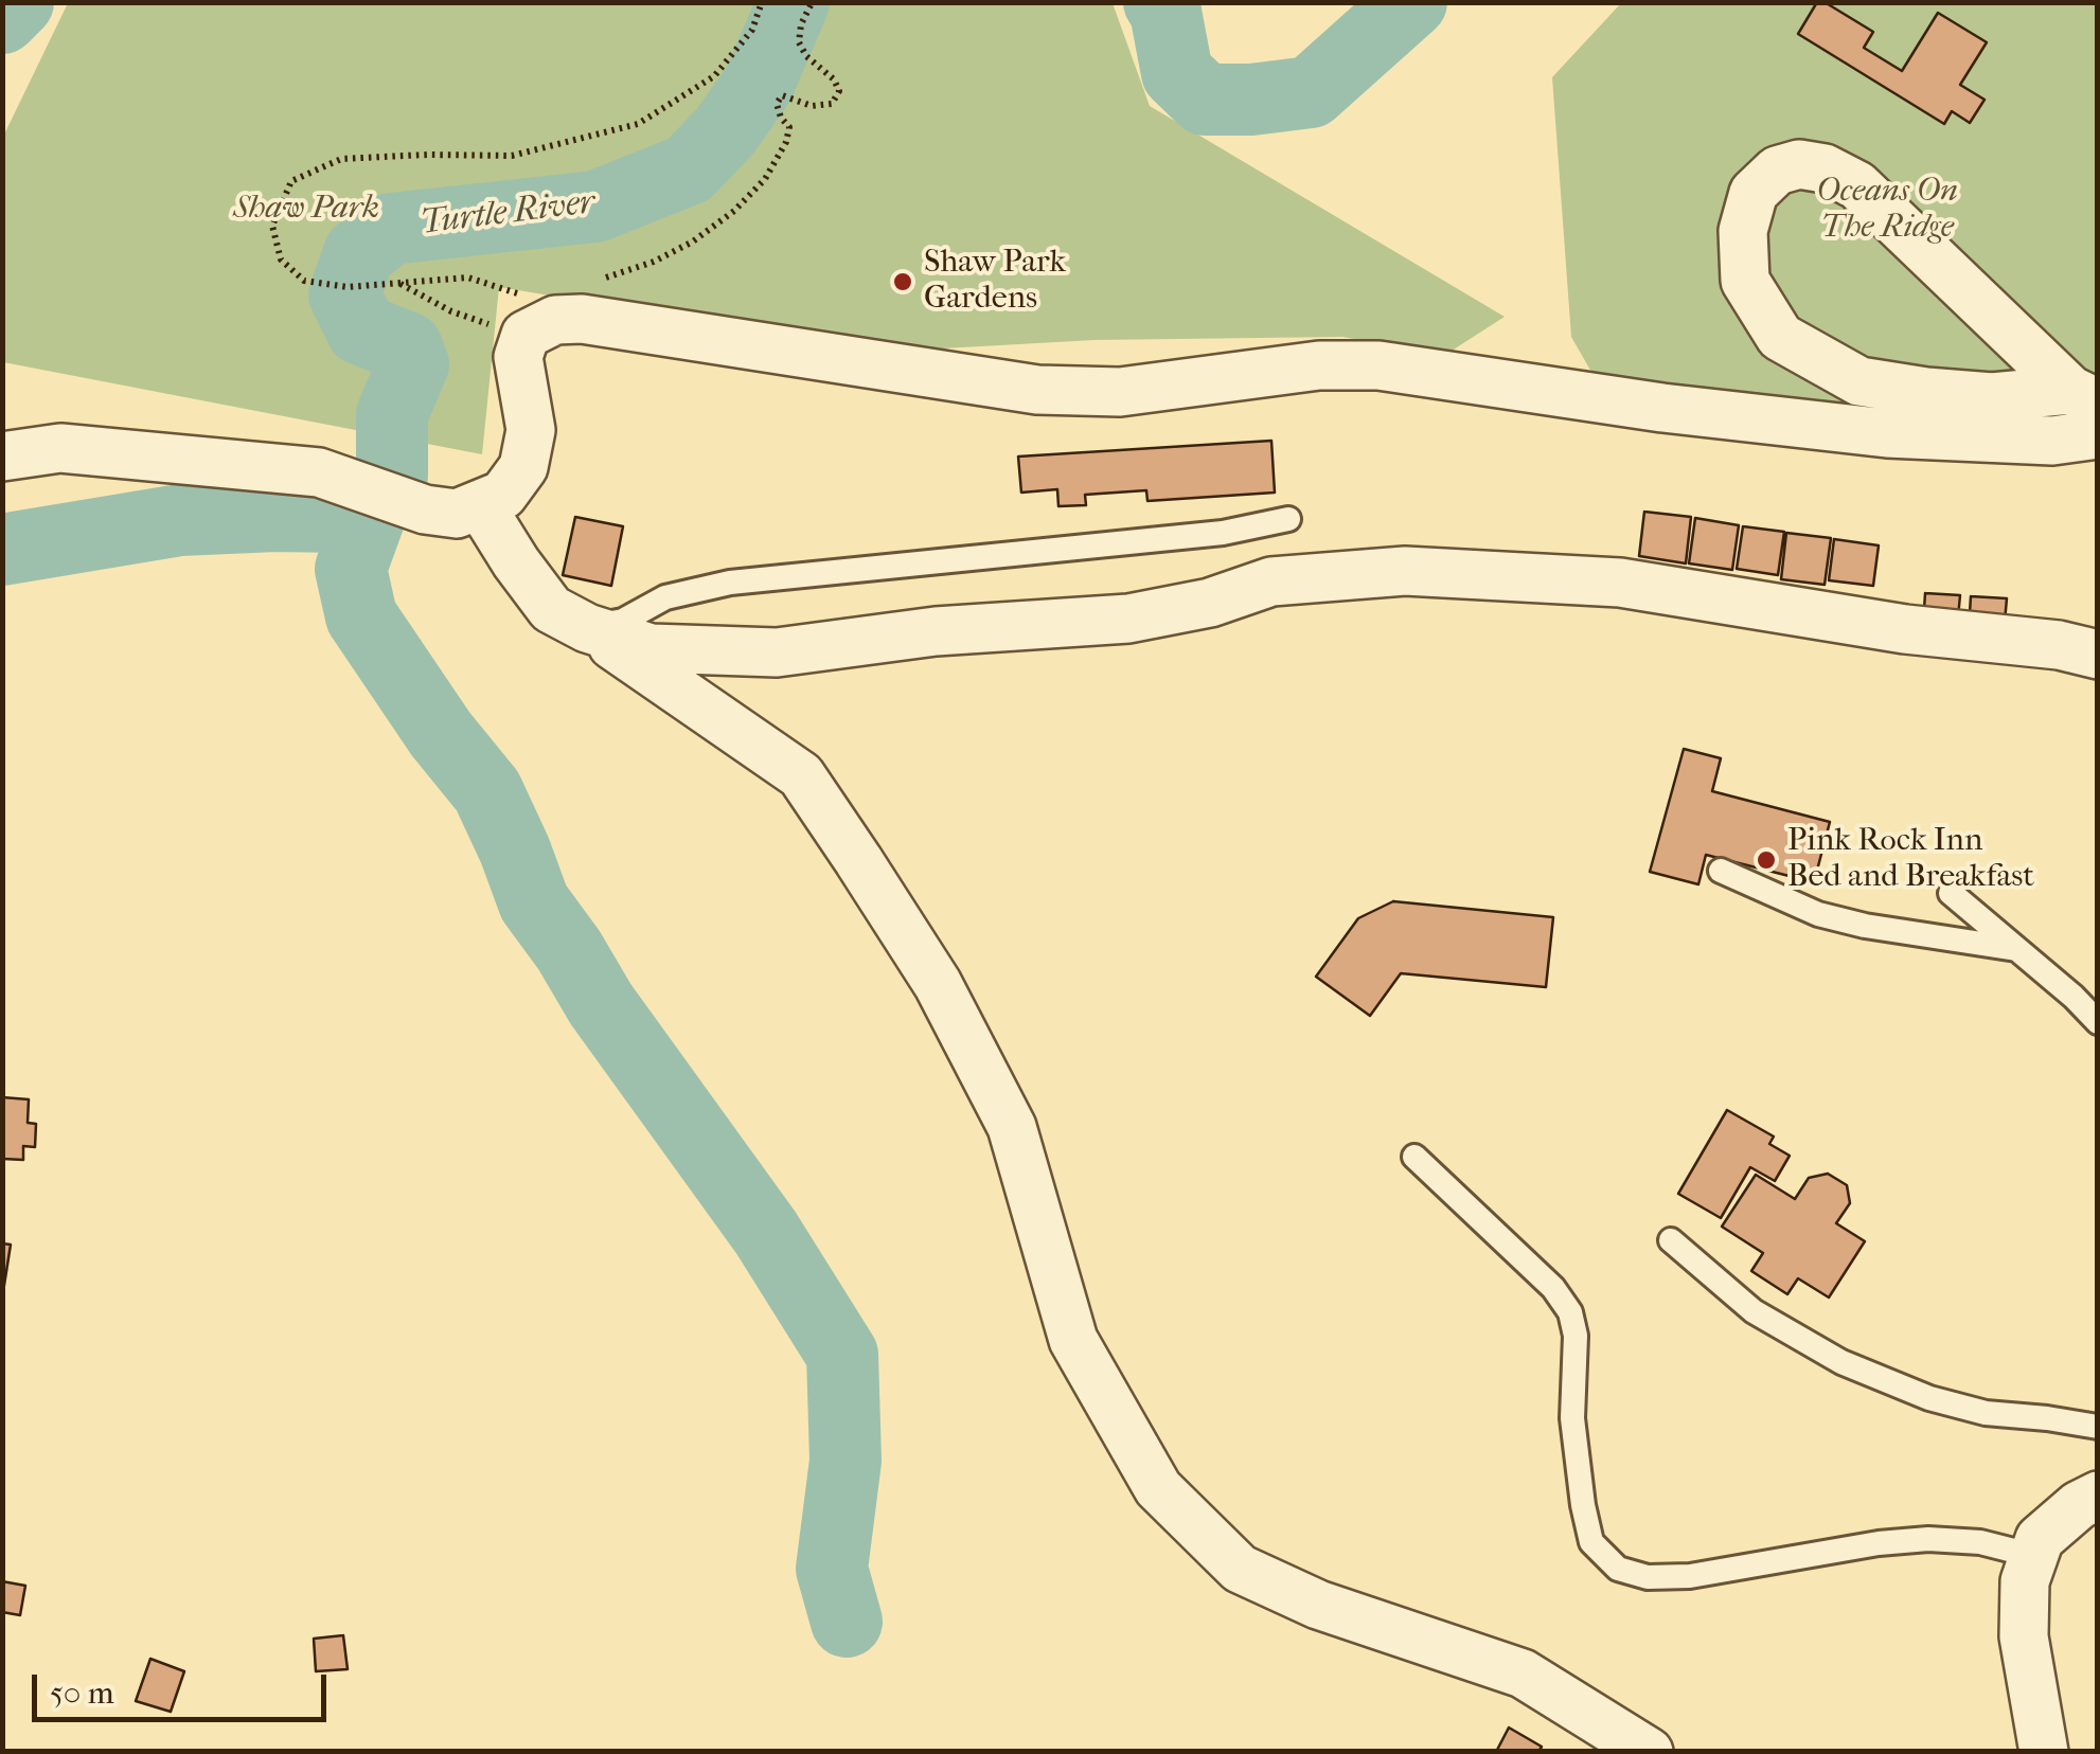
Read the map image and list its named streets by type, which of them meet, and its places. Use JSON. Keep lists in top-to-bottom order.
{
  "water": ["Turtle River"],
  "parks": ["Oceans On The Ridge", "Shaw Park"],
  "places": ["Shaw Park Gardens", "Pink Rock Inn Bed and Breakfast"],
  "scale_bar": "50 m"
}
